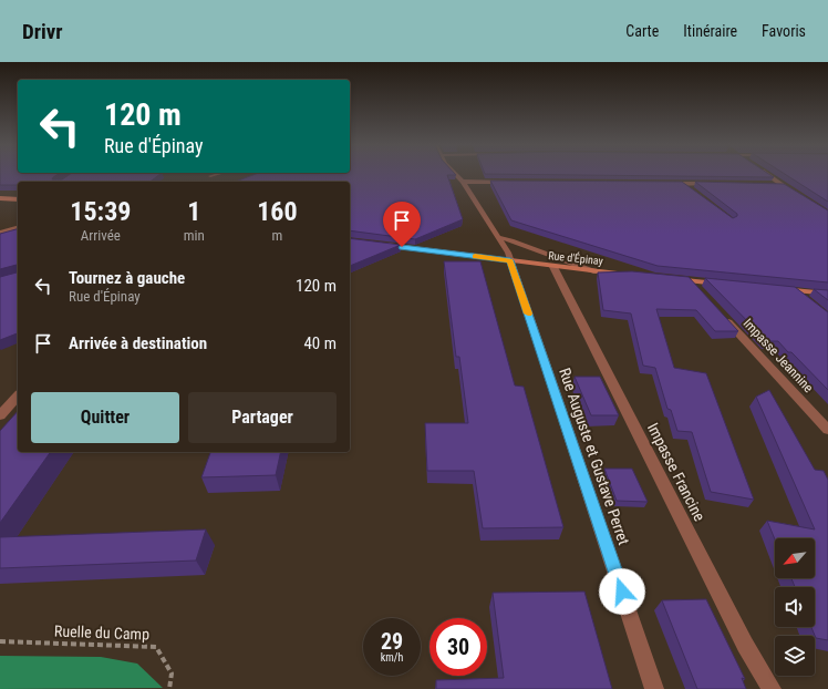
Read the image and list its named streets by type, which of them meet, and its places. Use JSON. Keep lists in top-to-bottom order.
{
  "streets": {
    "main road": ["Rue d'Épinay"],
    "street": ["Impasse Jeannine", "Rue Auguste et Gustave Perret", "Impasse Francine"],
    "path": ["Ruelle du Camp"]
  },
  "crossings": [
    ["Rue d'Épinay", "Rue Auguste et Gustave Perret"],
    ["Rue d'Épinay", "Impasse Francine"]
  ],
  "north": "bottom left",
  "page": {
    "header": "Drivr",
    "nav": ["Carte", "Itinéraire", "Favoris"],
    "turn": ["120 m", "Rue d'Épinay"],
    "eta": [
      "15:39",
      "Arrivée",
      "1",
      "min",
      "160",
      "m"
    ],
    "list": [
      {
        "name": "Tournez à gauche",
        "note": "Rue d'Épinay",
        "value": "120 m"
      },
      {
        "name": "Arrivée à destination",
        "value": "40 m"
      }
    ],
    "buttons": ["Quitter", "Partager"],
    "speed": "29 km/h",
    "limit": "30"
  }
}
